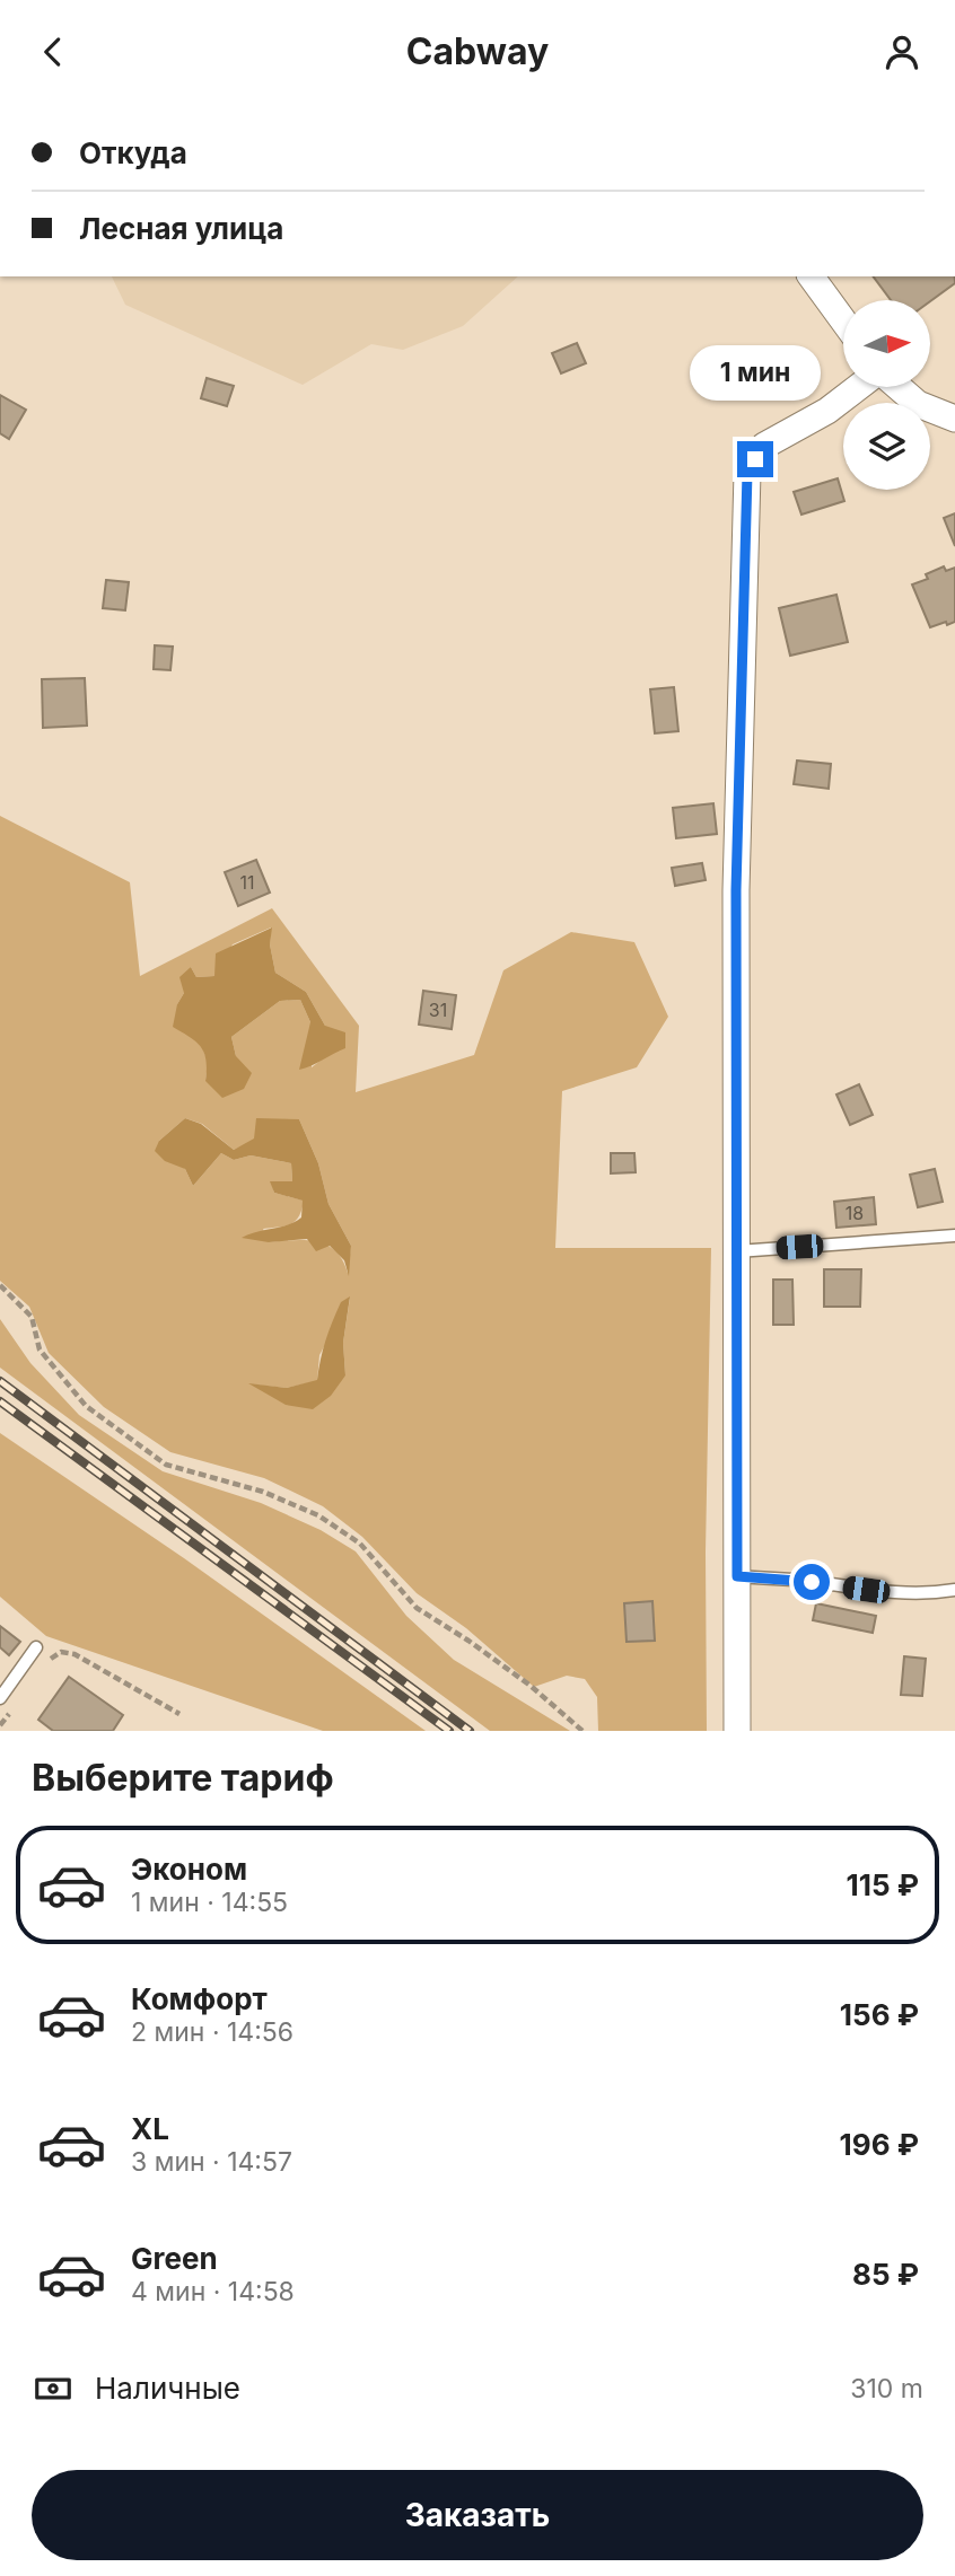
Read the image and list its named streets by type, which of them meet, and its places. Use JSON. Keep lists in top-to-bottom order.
{
  "house_numbers": ["11", "31", "18"],
  "north": "right",
  "page": {
    "header": "Cabway",
    "banner": ["Откуда", "Лесная улица"],
    "bubble": "1 мин",
    "heading": "Выберите тариф",
    "list": [
      {
        "name": "Эконом",
        "note": "1 мин · 14:55",
        "value": "115 ₽"
      },
      {
        "name": "Комфорт",
        "note": "2 мин · 14:56",
        "value": "156 ₽"
      },
      {
        "name": "XL",
        "note": "3 мин · 14:57",
        "value": "196 ₽"
      },
      {
        "name": "Green",
        "note": "4 мин · 14:58",
        "value": "85 ₽"
      }
    ],
    "pay": ["Наличные", "310 m"],
    "buttons": "Заказать"
  }
}
